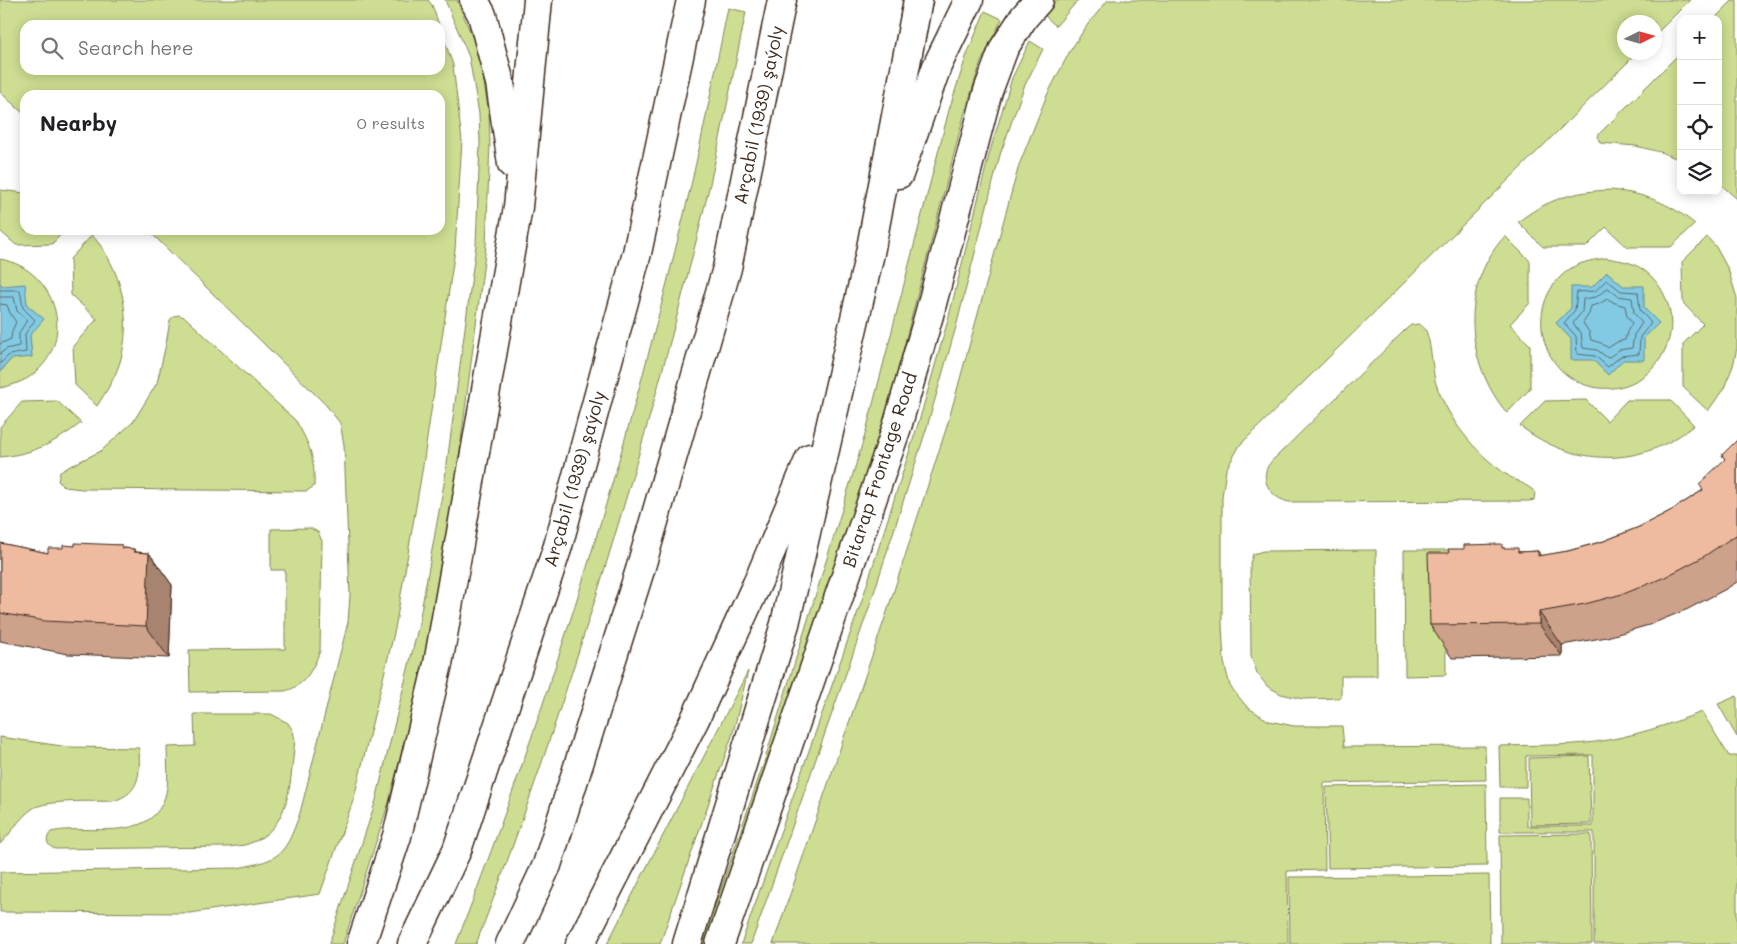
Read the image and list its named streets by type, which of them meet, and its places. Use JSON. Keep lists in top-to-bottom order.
{
  "streets": {
    "main road": ["Arçabil (1939) şaýoly", "Bitarap Frontage Road"]
  },
  "north": "right",
  "page": {
    "map_buttons": ["+", "−"],
    "search": "Search here",
    "heading": ["Nearby", "0 results"]
  }
}
